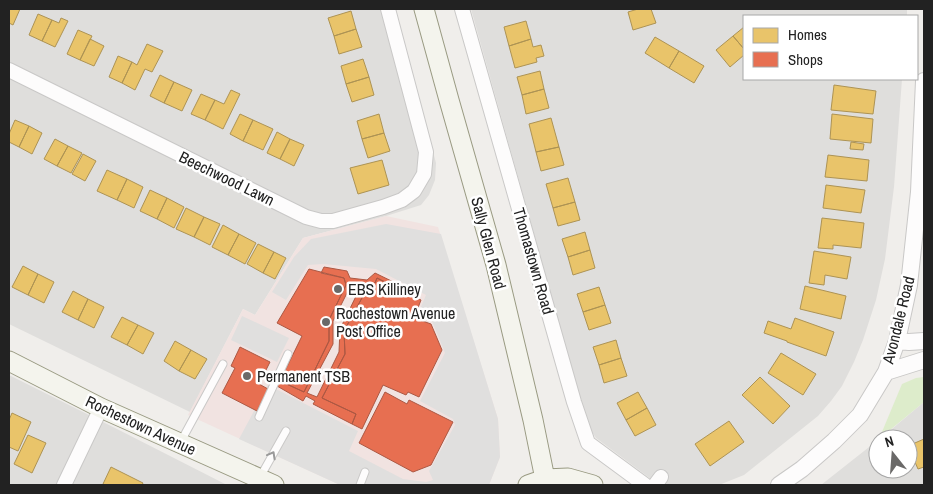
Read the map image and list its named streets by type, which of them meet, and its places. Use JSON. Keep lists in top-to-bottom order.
{
  "streets": {
    "main road": ["Sally Glen Road", "Rochestown Avenue"],
    "street": ["Beechwood Lawn", "Thomastown Road", "Avondale Road"]
  },
  "places": ["EBS Killiney", "Rochestown Avenue Post Office", "Permanent TSB"],
  "legend": ["Homes", "Shops"],
  "north": "top"
}
